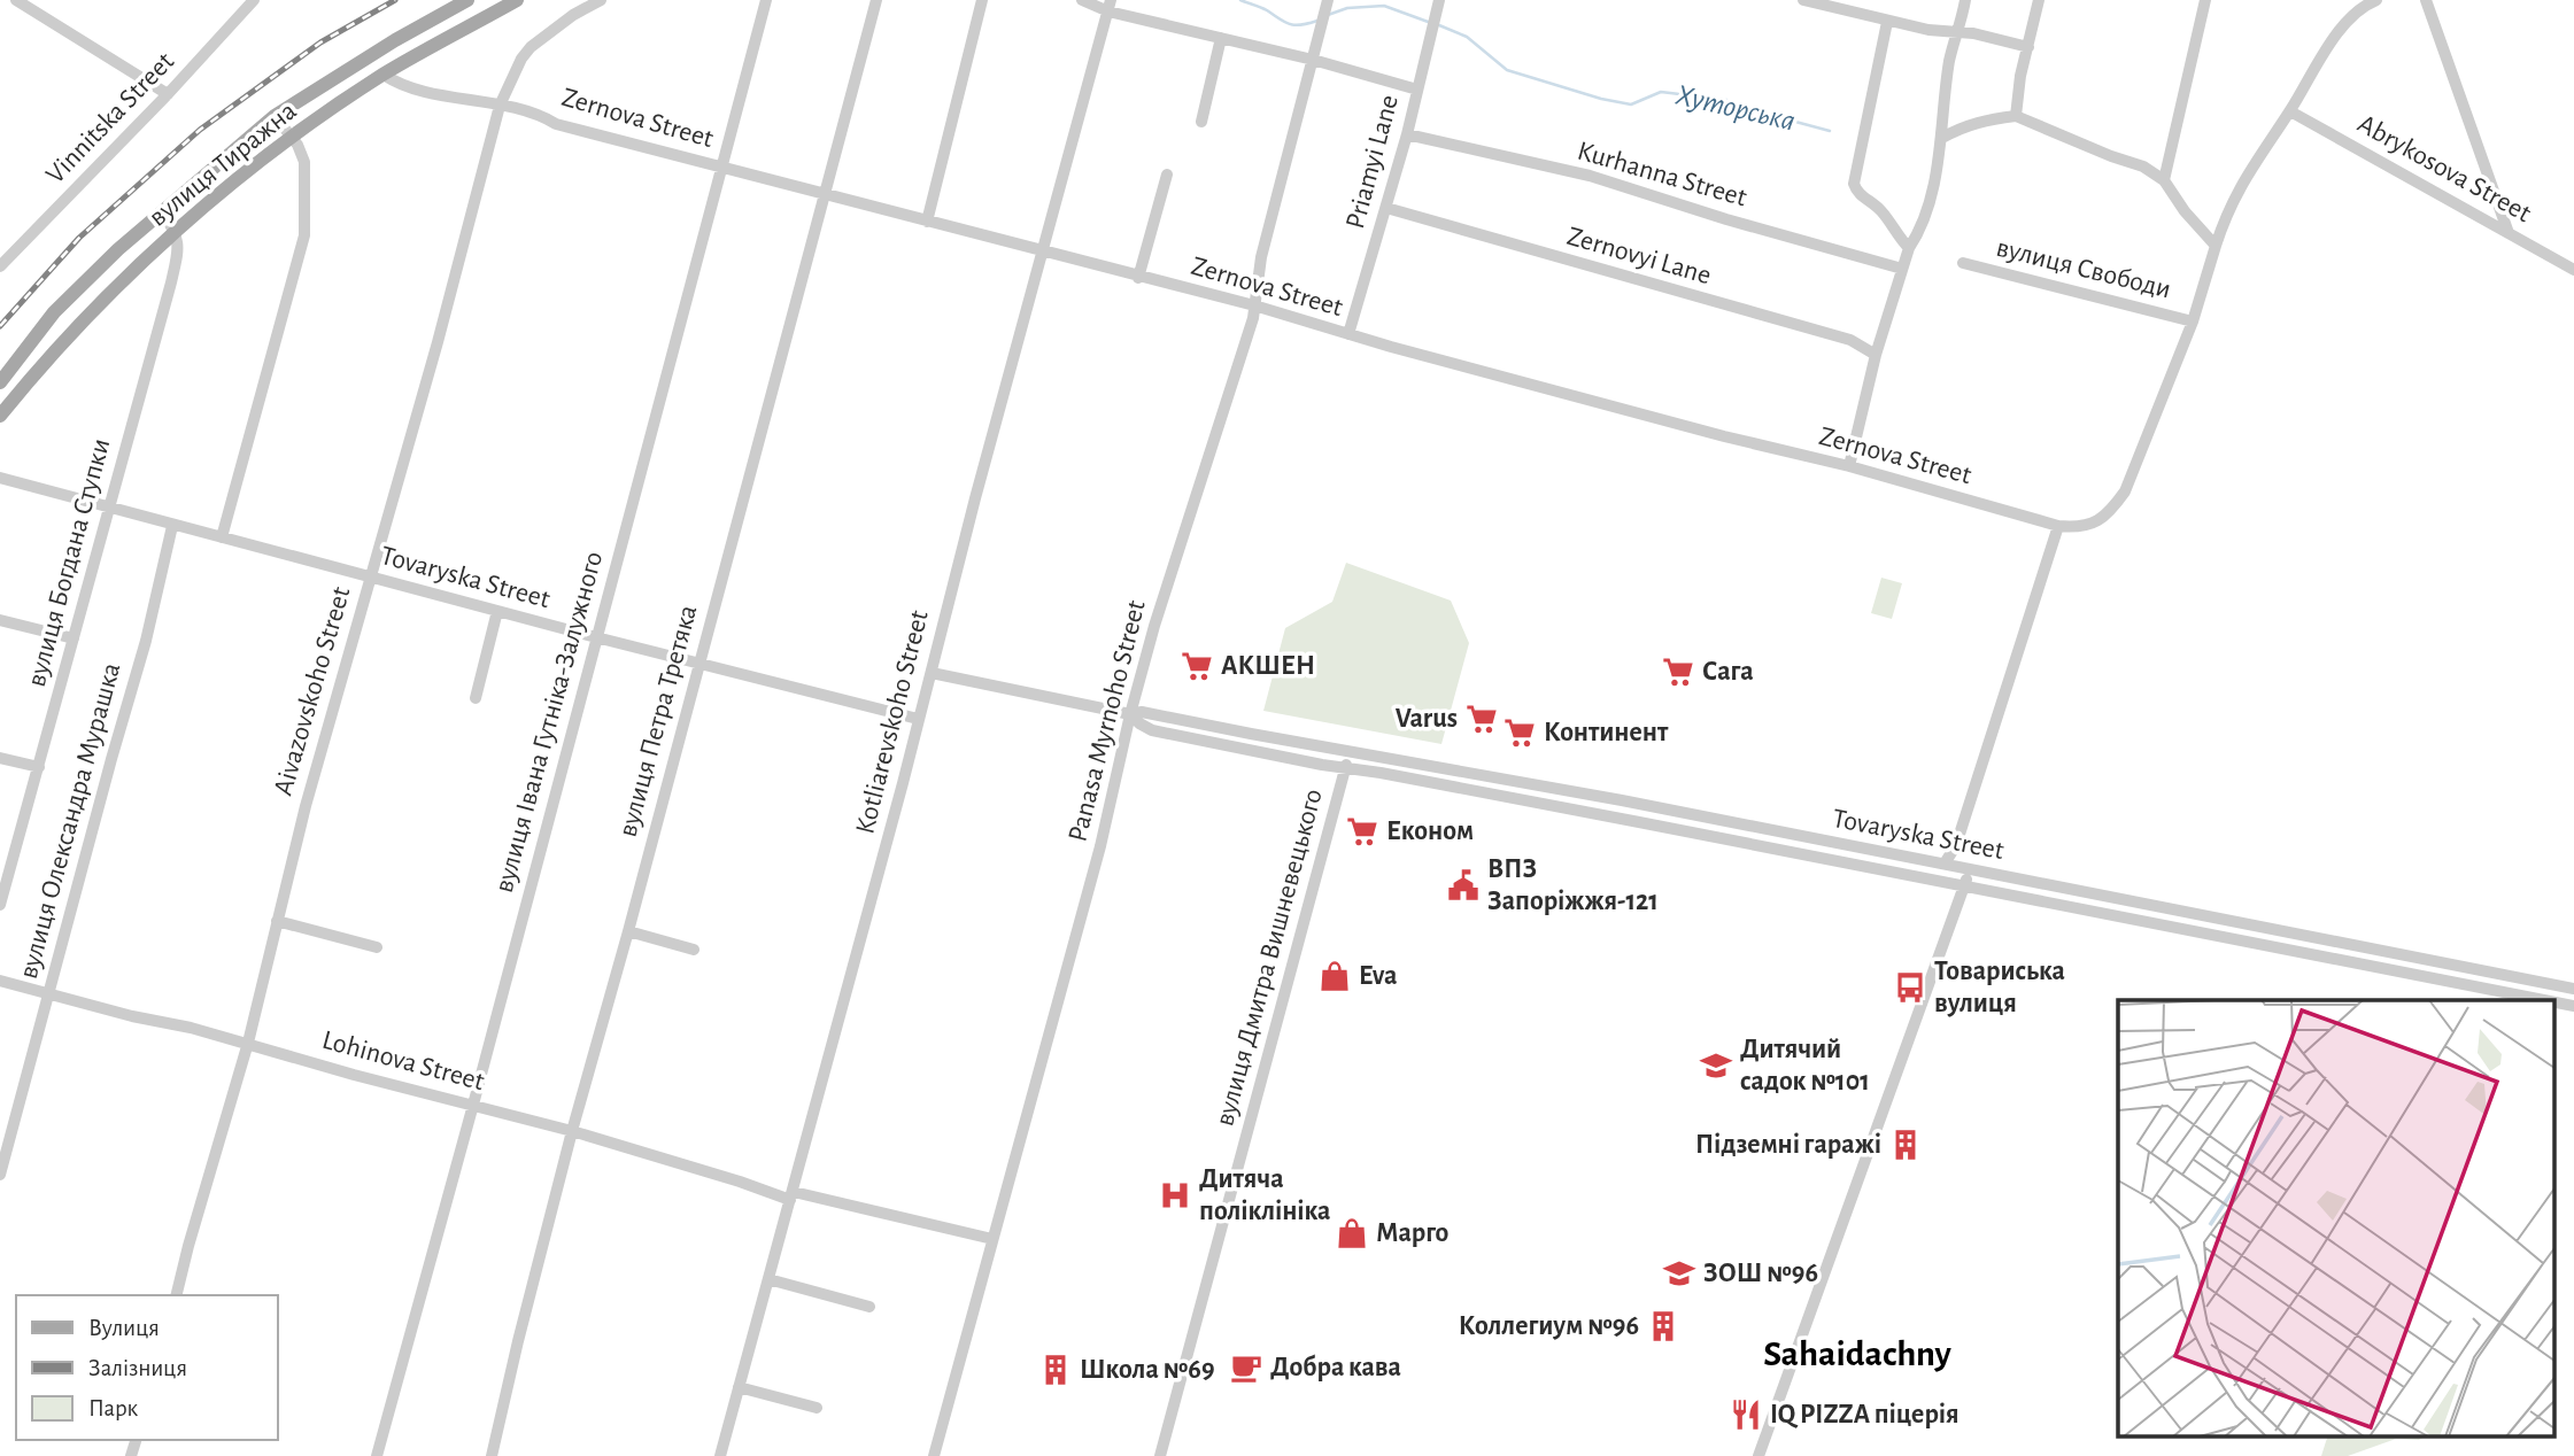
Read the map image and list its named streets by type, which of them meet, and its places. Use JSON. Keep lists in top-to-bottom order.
{
  "streets": {
    "main road": ["вулиця Тиражна"],
    "street": [
      "Vinnitska Street",
      "Zernova Street",
      "Priamyi Lane",
      "Abrykosova Street",
      "Kurhanna Street",
      "Zernovyi Lane",
      "вулиця Свободи",
      "вулиця Богдана Ступки",
      "Tovaryska Street",
      "Aivazovskoho Street",
      "вулиця Петра Третяка",
      "Panasa Myrnoho Street",
      "вулиця Івана Гутніка-Залужного",
      "Kotliarevskoho Street",
      "вулиця Олександра Мурашка",
      "вулиця Дмитра Вишневецького",
      "Lohinova Street"
    ]
  },
  "crossings": [
    ["Zernova Street", "Priamyi Lane"],
    ["Zernova Street", "вулиця Тиражна"],
    ["Zernova Street", "вулиця Свободи"],
    ["Zernova Street", "Aivazovskoho Street"],
    ["Zernova Street", "вулиця Петра Третяка"],
    ["Zernova Street", "Panasa Myrnoho Street"],
    ["Zernova Street", "вулиця Івана Гутніка-Залужного"],
    ["Zernova Street", "Kotliarevskoho Street"],
    ["Priamyi Lane", "Kurhanna Street"],
    ["Priamyi Lane", "Zernovyi Lane"],
    ["вулиця Тиражна", "вулиця Богдана Ступки"],
    ["вулиця Богдана Ступки", "Tovaryska Street"],
    ["Tovaryska Street", "Aivazovskoho Street"],
    ["Tovaryska Street", "вулиця Петра Третяка"],
    ["Tovaryska Street", "Panasa Myrnoho Street"],
    ["Tovaryska Street", "вулиця Івана Гутніка-Залужного"],
    ["Tovaryska Street", "Kotliarevskoho Street"],
    ["Tovaryska Street", "вулиця Олександра Мурашка"],
    ["Tovaryska Street", "вулиця Дмитра Вишневецького"],
    ["Aivazovskoho Street", "Lohinova Street"],
    ["вулиця Петра Третяка", "Lohinova Street"],
    ["Panasa Myrnoho Street", "Lohinova Street"],
    ["вулиця Івана Гутніка-Залужного", "Lohinova Street"],
    ["Kotliarevskoho Street", "Lohinova Street"],
    ["вулиця Олександра Мурашка", "Lohinova Street"]
  ],
  "districts": ["Sahaidachny"],
  "water": ["Хуторська"],
  "places": {
    "supermarket": [
      "АКШЕН",
      "Сага",
      "Varus",
      "Континент",
      "Економ"
    ],
    "public building": ["ВПЗ Запоріжжя-121"],
    "shop": ["Eva", "Марго"],
    "bus stop": ["Товариська вулиця"],
    "school or university": ["Дитячий садок №101", "ЗОШ №96"],
    "building": ["Підземні гаражі", "Коллегиум №96", "Школа №69"],
    "hospital": ["Дитяча поліклініка"],
    "cafe": ["Добра кава"],
    "restaurant": ["IQ PIZZA піцерія"]
  },
  "legend": ["Вулиця", "Залізниця", "Парк"]
}
